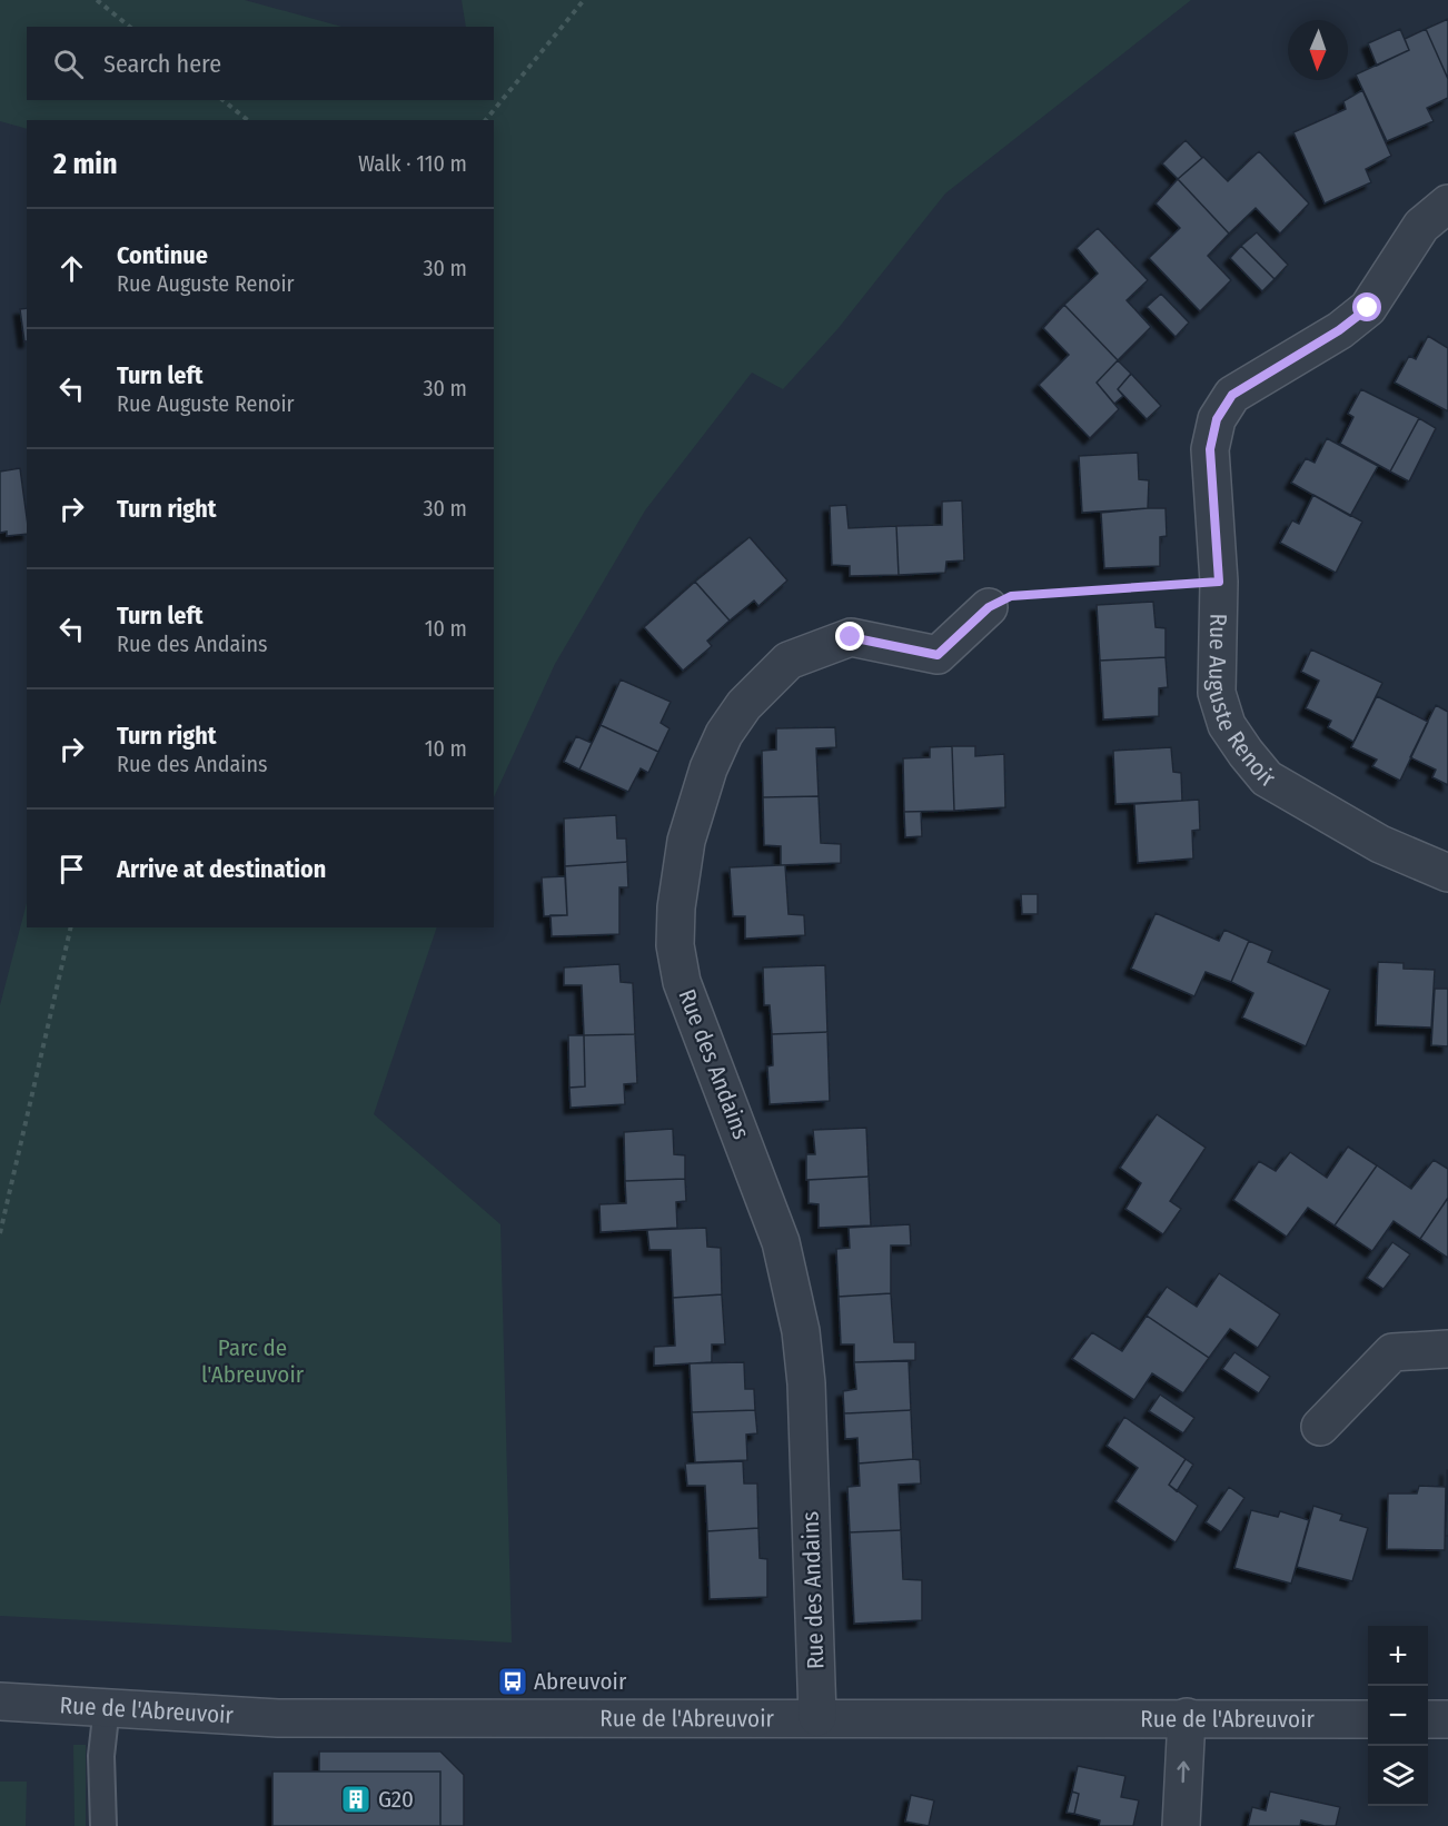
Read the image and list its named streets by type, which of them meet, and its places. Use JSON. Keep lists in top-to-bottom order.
{
  "streets": {
    "street": ["Rue Auguste Renoir", "Rue des Andains", "Rue de l'Abreuvoir"]
  },
  "crossings": [
    ["Rue des Andains", "Rue de l'Abreuvoir"]
  ],
  "parks": ["Parc de l'Abreuvoir"],
  "places": {
    "bus stop": ["Abreuvoir"],
    "building": ["G20"]
  },
  "north": "bottom",
  "page": {
    "search": "Search here",
    "heading": ["2 min", "Walk · 110 m"],
    "list": [
      ["Continue", "Rue Auguste Renoir", "30 m"],
      ["Turn left", "Rue Auguste Renoir", "30 m"],
      ["Turn right", "30 m"],
      ["Turn left", "Rue des Andains", "10 m"],
      ["Turn right", "Rue des Andains", "10 m"],
      "Arrive at destination"
    ],
    "map_buttons": ["+", "−"]
  }
}
